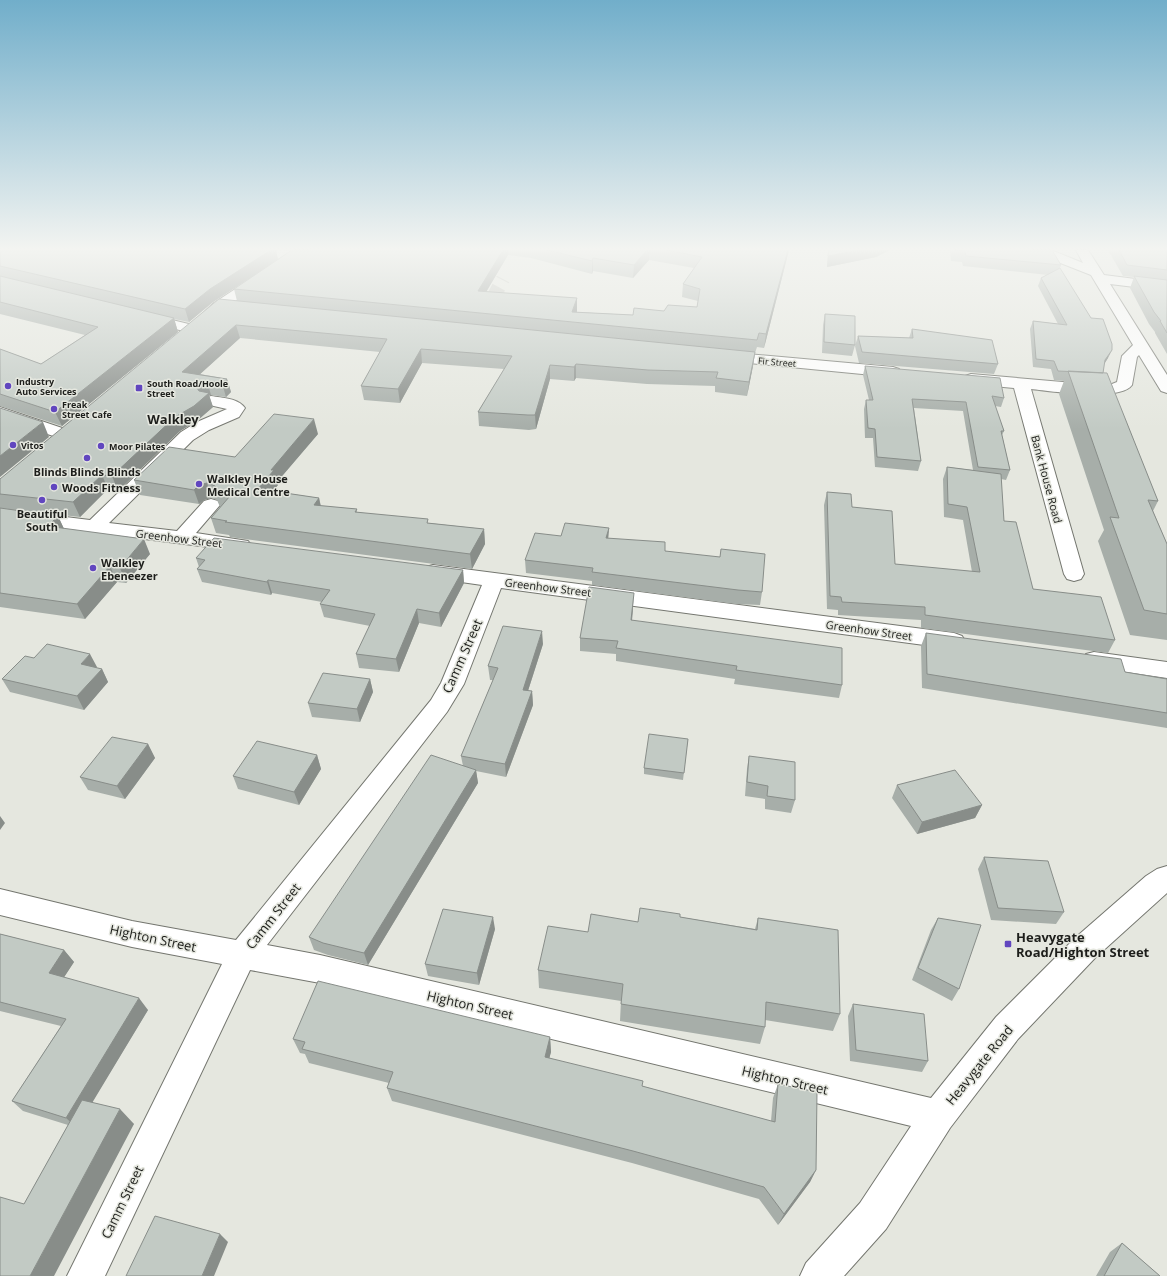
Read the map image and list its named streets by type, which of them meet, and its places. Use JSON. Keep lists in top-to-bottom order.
{
  "streets": {
    "street": [
      "Fir Street",
      "Bank House Road",
      "Greenhow Street",
      "Camm Street",
      "Highton Street",
      "Heavygate Road"
    ]
  },
  "crossings": [
    ["Greenhow Street", "Camm Street"],
    ["Camm Street", "Highton Street"],
    ["Highton Street", "Heavygate Road"]
  ],
  "districts": ["Walkley"],
  "places": {
    "other": [
      "Industry Auto Services",
      "Freak Street Cafe",
      "Vitos",
      "Moor Pilates",
      "Blinds Blinds Blinds",
      "Walkley House Medical Centre",
      "Woods Fitness",
      "Beautiful South",
      "Walkley Ebeneezer"
    ],
    "transit": ["South Road/Hoole Street", "Heavygate Road/Highton Street"]
  }
}
